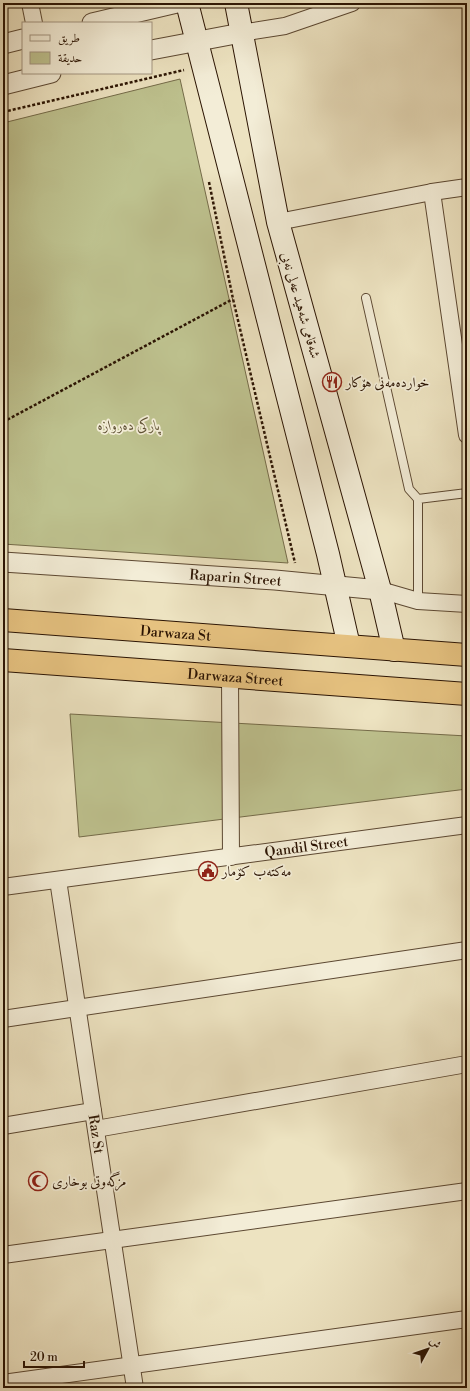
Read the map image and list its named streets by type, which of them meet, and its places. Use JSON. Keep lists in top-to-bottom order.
{
  "streets": {
    "highway": ["Darwaza St", "Darwaza Street"],
    "main road": ["شەقامی شەهید عەلی نەبی"],
    "street": ["Raparin Street", "Qandil Street", "Raz St"]
  },
  "crossings": [
    ["شەقامی شەهید عەلی نەبی", "Raparin Street"],
    ["شەقامی شەهید عەلی نەبی", "Darwaza St"],
    ["Qandil Street", "Raz St"]
  ],
  "parks": ["پارکی دەروازە"],
  "places": {
    "restaurant": ["خواردەمەنی هۆکار"],
    "public building": ["مەکتەب کۆمار"],
    "mosque": ["مزگەوتی بوخاری"]
  },
  "legend": ["طريق", "حديقة"],
  "scale_bar": "20 m",
  "north": "top right"
}
